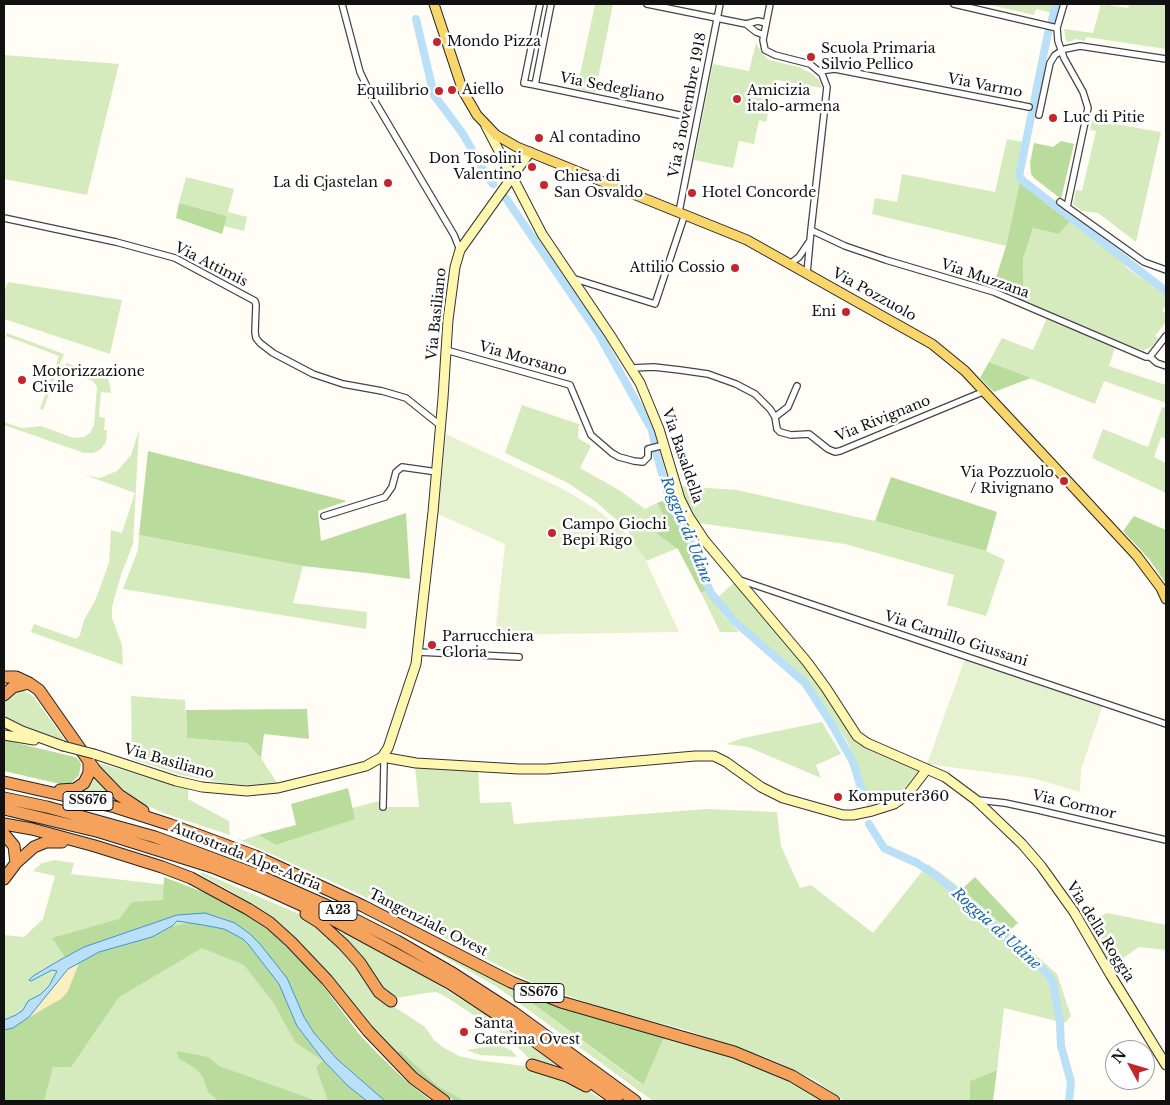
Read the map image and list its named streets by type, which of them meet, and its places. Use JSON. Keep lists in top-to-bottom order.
{
  "streets": {
    "highway": [
      "SS676",
      "Autostrada Alpe-Adria",
      "A23",
      "Tangenziale Ovest"
    ],
    "main road": ["Via Pozzuolo"],
    "street": [
      "Via Varmo",
      "Via Sedegliano",
      "Via 3 novembre 1918",
      "Via Attimis",
      "Via Muzzana",
      "Via Basiliano",
      "Via Morsano",
      "Via Rivignano",
      "Via Basaldella",
      "Via Camillo Giussani",
      "Via Cormor",
      "Via della Roggia"
    ]
  },
  "crossings": [
    ["Via 3 novembre 1918", "Via Pozzuolo"],
    ["Via 3 novembre 1918", "Via Basaldella"],
    ["Via Attimis", "Via Basiliano"],
    ["Via Pozzuolo", "Via Basiliano"],
    ["Via Pozzuolo", "Via Rivignano"],
    ["Via Pozzuolo", "Via Basaldella"],
    ["Via Basiliano", "Via Morsano"],
    ["Via Basiliano", "Via Basaldella"],
    ["Via Morsano", "Via Basaldella"],
    ["Via Rivignano", "Via Basaldella"],
    ["Via Basaldella", "Via Camillo Giussani"],
    ["Via Basaldella", "Via della Roggia"],
    ["Via Cormor", "Via della Roggia"]
  ],
  "water": ["Roggia di Udine"],
  "places": [
    "Mondo Pizza",
    "Scuola Primaria Silvio Pellico",
    "Aiello",
    "Equilibrio",
    "Amicizia italo-armena",
    "Luc di Pitie",
    "Al contadino",
    "Don Tosolini Valentino",
    "La di Cjastelan",
    "Chiesa di San Osvaldo",
    "Hotel Concorde",
    "Attilio Cossio",
    "Eni",
    "Motorizzazione Civile",
    "Via Pozzuolo / Rivignano",
    "Campo Giochi Bepi Rigo",
    "Parrucchiera Gloria",
    "Komputer360",
    "Santa Caterina Ovest"
  ],
  "north": "top left"
}
